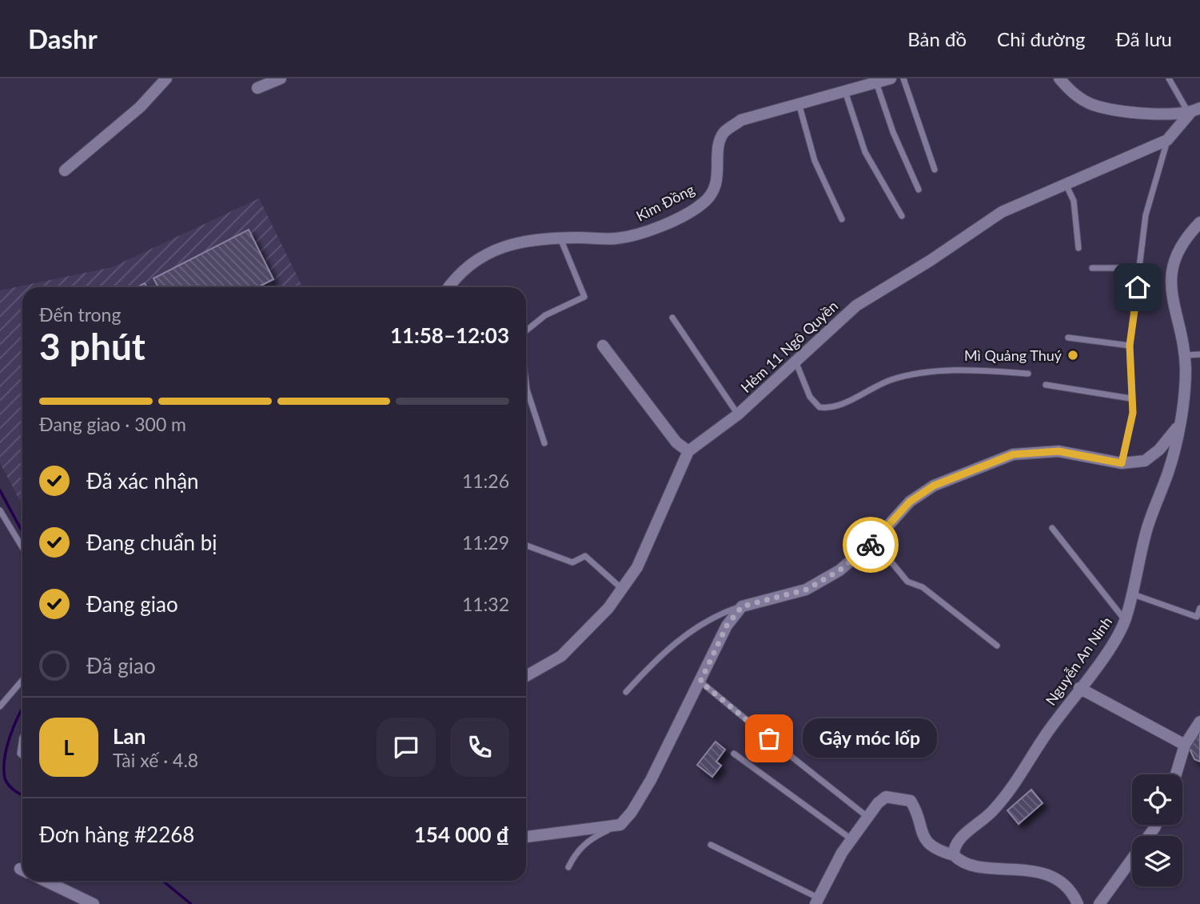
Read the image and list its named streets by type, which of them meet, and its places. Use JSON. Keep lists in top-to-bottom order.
{
  "streets": {
    "street": ["Kim Đồng", "Hẻm 11 Ngô Quyền", "Nguyễn An Ninh"]
  },
  "places": ["Mì Quảng Thuý", "Gậy móc lốp"],
  "page": {
    "header": "Dashr",
    "nav": ["Bản đồ", "Chỉ đường", "Đã lưu"],
    "heading": ["3 phút", "Đến trong", "11:58–12:03"],
    "panel": [
      "Lan",
      "Tài xế · 4.8",
      "Đơn hàng #2268",
      "154 000 ₫"
    ],
    "bar": "Đang giao · 300 m",
    "list": [
      ["Đã xác nhận", "11:26"],
      ["Đang chuẩn bị", "11:29"],
      ["Đang giao", "11:32"],
      "Đã giao"
    ],
    "round": "L",
    "bubble": "Gậy móc lốp"
  }
}
